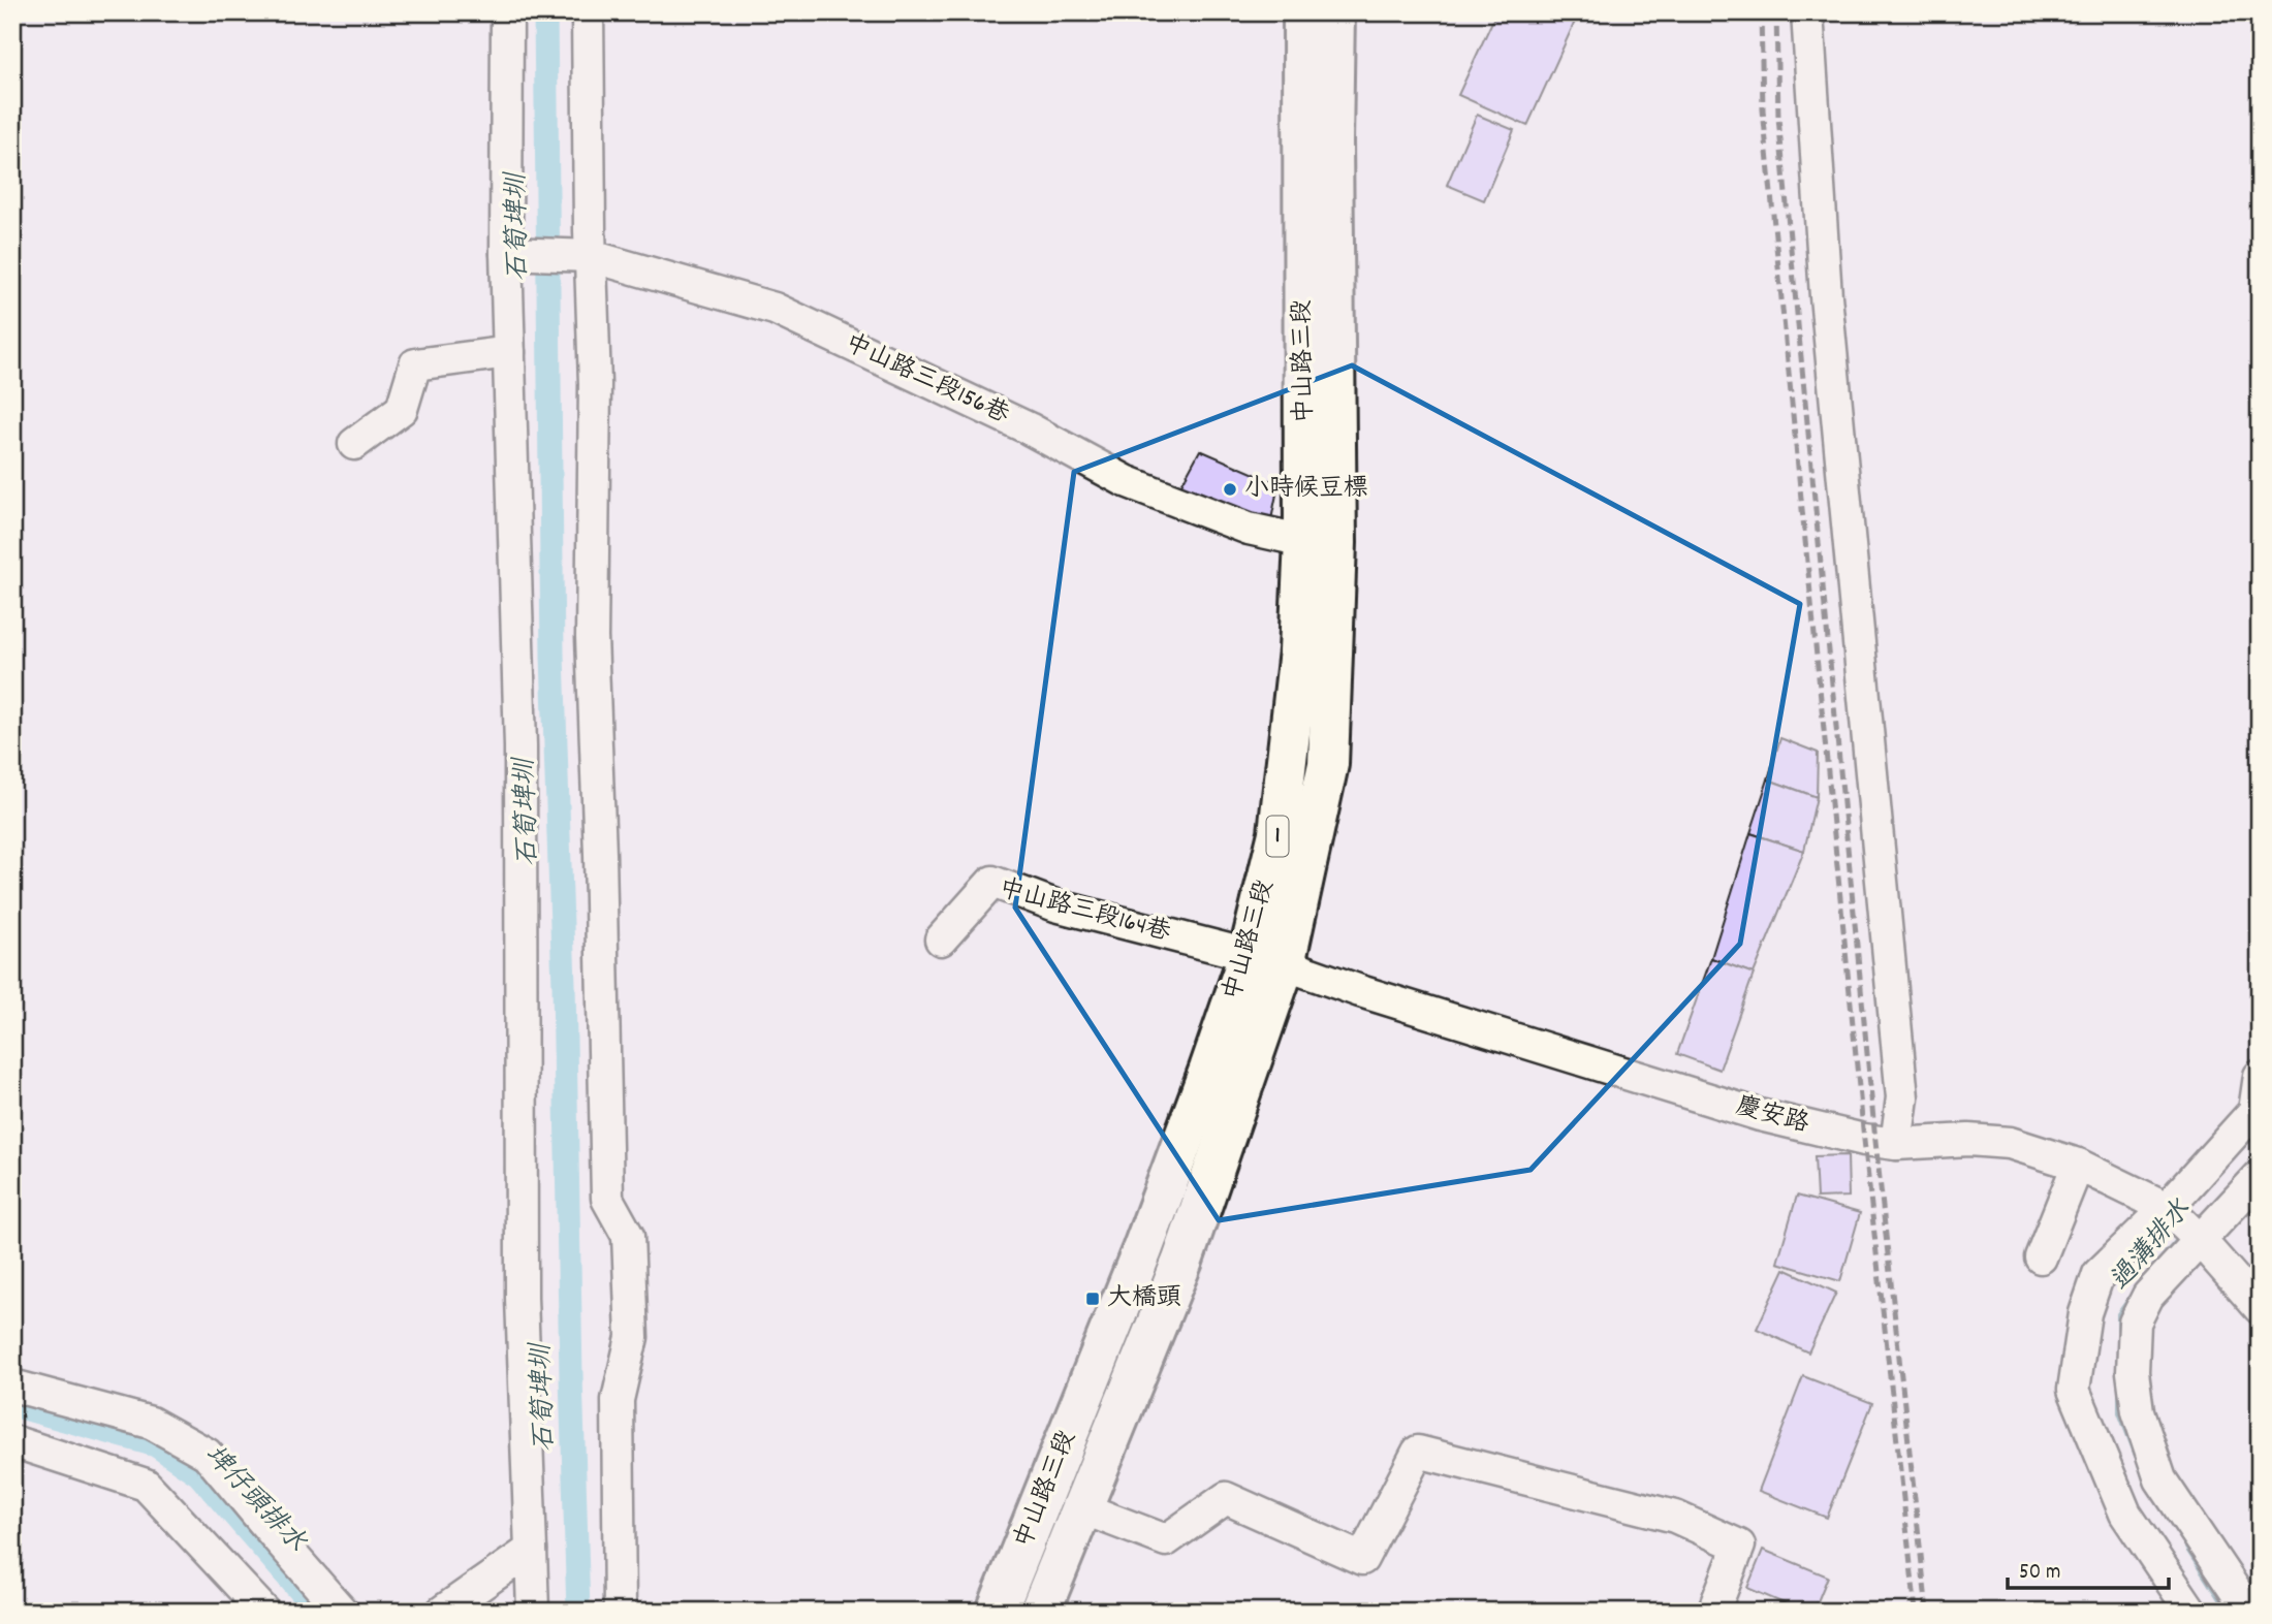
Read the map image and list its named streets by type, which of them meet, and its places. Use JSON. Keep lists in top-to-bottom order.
{
  "streets": {
    "main road": ["中山路三段", "1"],
    "street": ["中山路三段156巷", "中山路三段164巷", "慶安路"]
  },
  "crossings": [
    ["中山路三段", "中山路三段156巷"],
    ["中山路三段", "中山路三段164巷"],
    ["中山路三段", "慶安路"],
    ["中山路三段164巷", "慶安路"]
  ],
  "water": ["石筍埤圳", "過溝排水", "埤仔頭排水"],
  "places": {
    "other": ["小時候豆標"],
    "transit": ["大橋頭"]
  },
  "scale_bar": "50 m"
}
